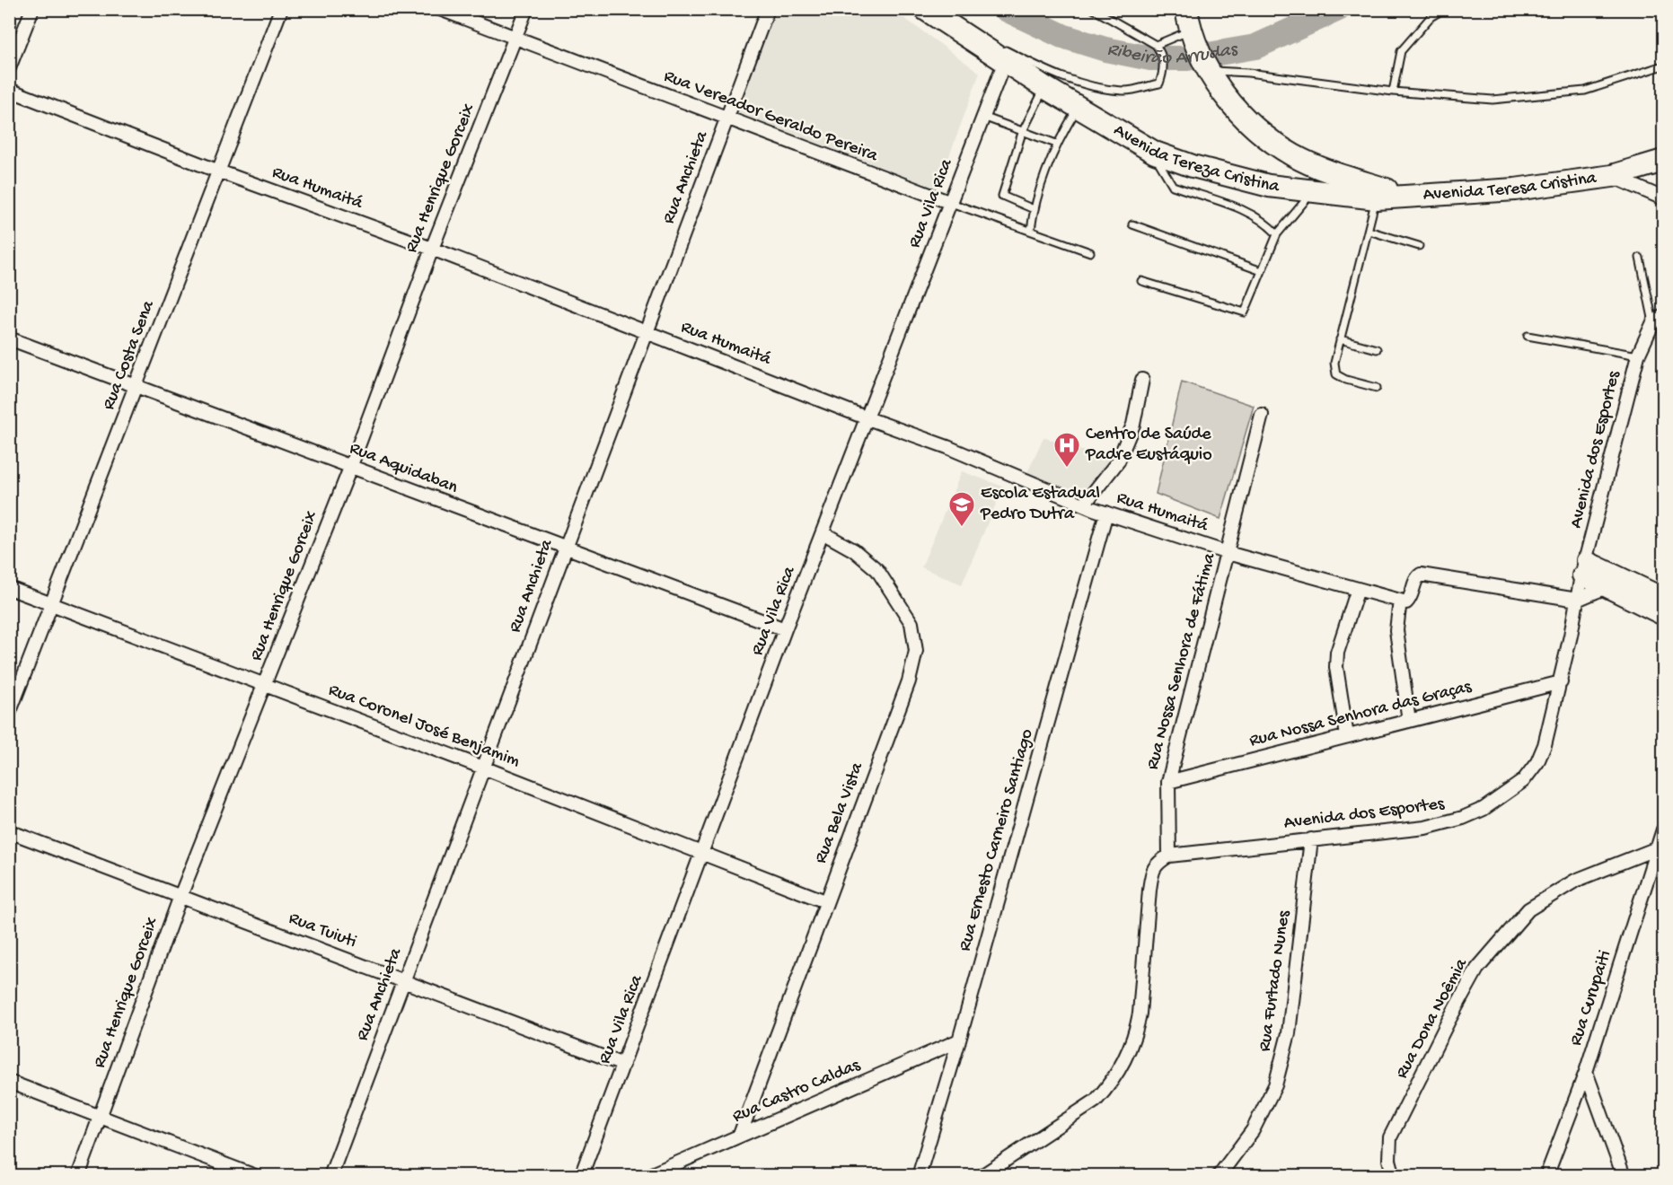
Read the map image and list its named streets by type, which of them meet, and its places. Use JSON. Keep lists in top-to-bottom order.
{
  "streets": {
    "highway": ["Avenida Tereza Cristina", "Avenida Teresa Cristina"],
    "street": [
      "Rua Vereador Geraldo Pereira",
      "Rua Anchieta",
      "Rua Henrique Gorceix",
      "Rua Humaitá",
      "Rua Vila Rica",
      "Rua Costa Sena",
      "Avenida dos Esportes",
      "Rua Aquidaban",
      "Rua Nossa Senhora de Fátima",
      "Rua Nossa Senhora das Graças",
      "Rua Coronel José Benjamim",
      "Rua Bela Vista",
      "Rua Ernesto Carneiro Santiago",
      "Rua Tuiuti",
      "Rua Furtado Nunes",
      "Rua Curupaiti",
      "Rua Dona Noêmia",
      "Rua Castro Caldas"
    ]
  },
  "crossings": [
    ["Rua Vereador Geraldo Pereira", "Rua Anchieta"],
    ["Rua Vereador Geraldo Pereira", "Rua Henrique Gorceix"],
    ["Rua Vereador Geraldo Pereira", "Rua Vila Rica"],
    ["Avenida Tereza Cristina", "Avenida Teresa Cristina"],
    ["Avenida Tereza Cristina", "Rua Vila Rica"],
    ["Rua Anchieta", "Rua Humaitá"],
    ["Rua Anchieta", "Rua Aquidaban"],
    ["Rua Anchieta", "Rua Coronel José Benjamim"],
    ["Rua Anchieta", "Rua Tuiuti"],
    ["Rua Henrique Gorceix", "Rua Humaitá"],
    ["Rua Henrique Gorceix", "Rua Aquidaban"],
    ["Rua Henrique Gorceix", "Rua Coronel José Benjamim"],
    ["Rua Henrique Gorceix", "Rua Tuiuti"],
    ["Rua Humaitá", "Rua Vila Rica"],
    ["Rua Humaitá", "Rua Costa Sena"],
    ["Rua Humaitá", "Rua Nossa Senhora de Fátima"],
    ["Rua Humaitá", "Rua Ernesto Carneiro Santiago"],
    ["Rua Vila Rica", "Rua Aquidaban"],
    ["Rua Vila Rica", "Rua Coronel José Benjamim"],
    ["Rua Vila Rica", "Rua Bela Vista"],
    ["Rua Vila Rica", "Rua Tuiuti"],
    ["Rua Costa Sena", "Rua Aquidaban"],
    ["Rua Costa Sena", "Rua Coronel José Benjamim"],
    ["Avenida dos Esportes", "Rua Nossa Senhora de Fátima"],
    ["Avenida dos Esportes", "Rua Nossa Senhora das Graças"],
    ["Avenida dos Esportes", "Rua Furtado Nunes"],
    ["Rua Nossa Senhora de Fátima", "Rua Nossa Senhora das Graças"],
    ["Rua Coronel José Benjamim", "Rua Bela Vista"],
    ["Rua Bela Vista", "Rua Castro Caldas"],
    ["Rua Ernesto Carneiro Santiago", "Rua Castro Caldas"],
    ["Rua Curupaiti", "Rua Dona Noêmia"]
  ],
  "water": ["Ribeirão Arrudas"],
  "places": {
    "hospital": ["Centro de Saúde Padre Eustáquio"],
    "school or university": ["Escola Estadual Pedro Dutra"]
  }
}
